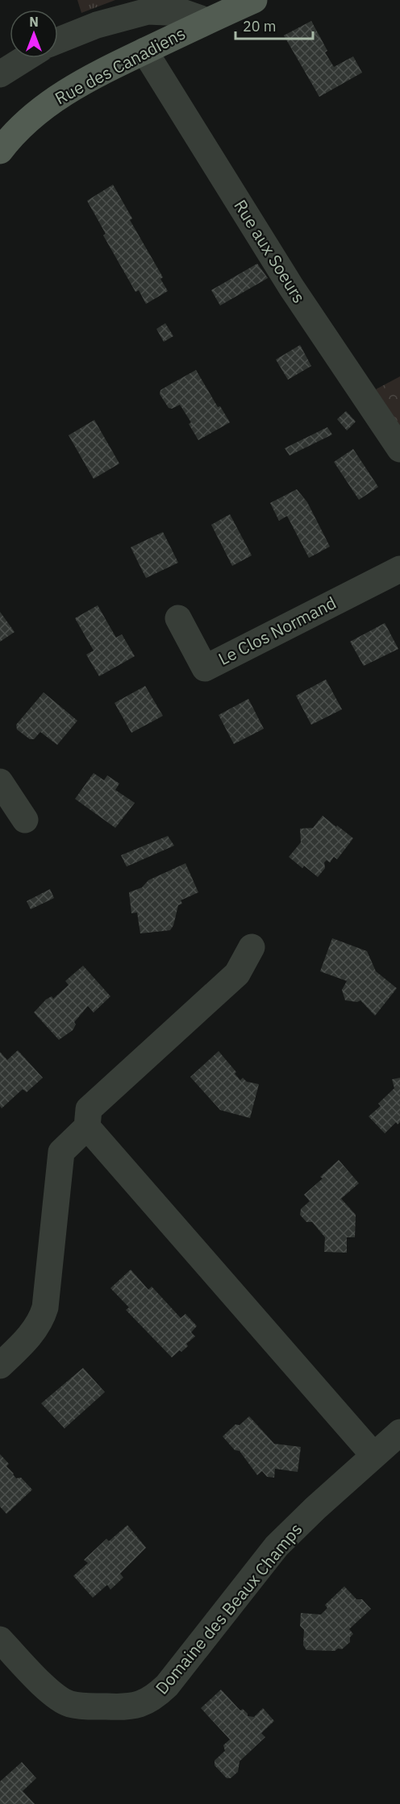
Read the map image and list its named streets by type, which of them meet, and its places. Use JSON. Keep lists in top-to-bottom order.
{
  "streets": {
    "main road": ["Rue des Canadiens"],
    "street": ["Rue aux Soeurs", "Le Clos Normand", "Domaine des Beaux Champs"]
  },
  "crossings": [
    ["Rue des Canadiens", "Rue aux Soeurs"]
  ],
  "scale_bar": "20 m",
  "north": "top"
}
